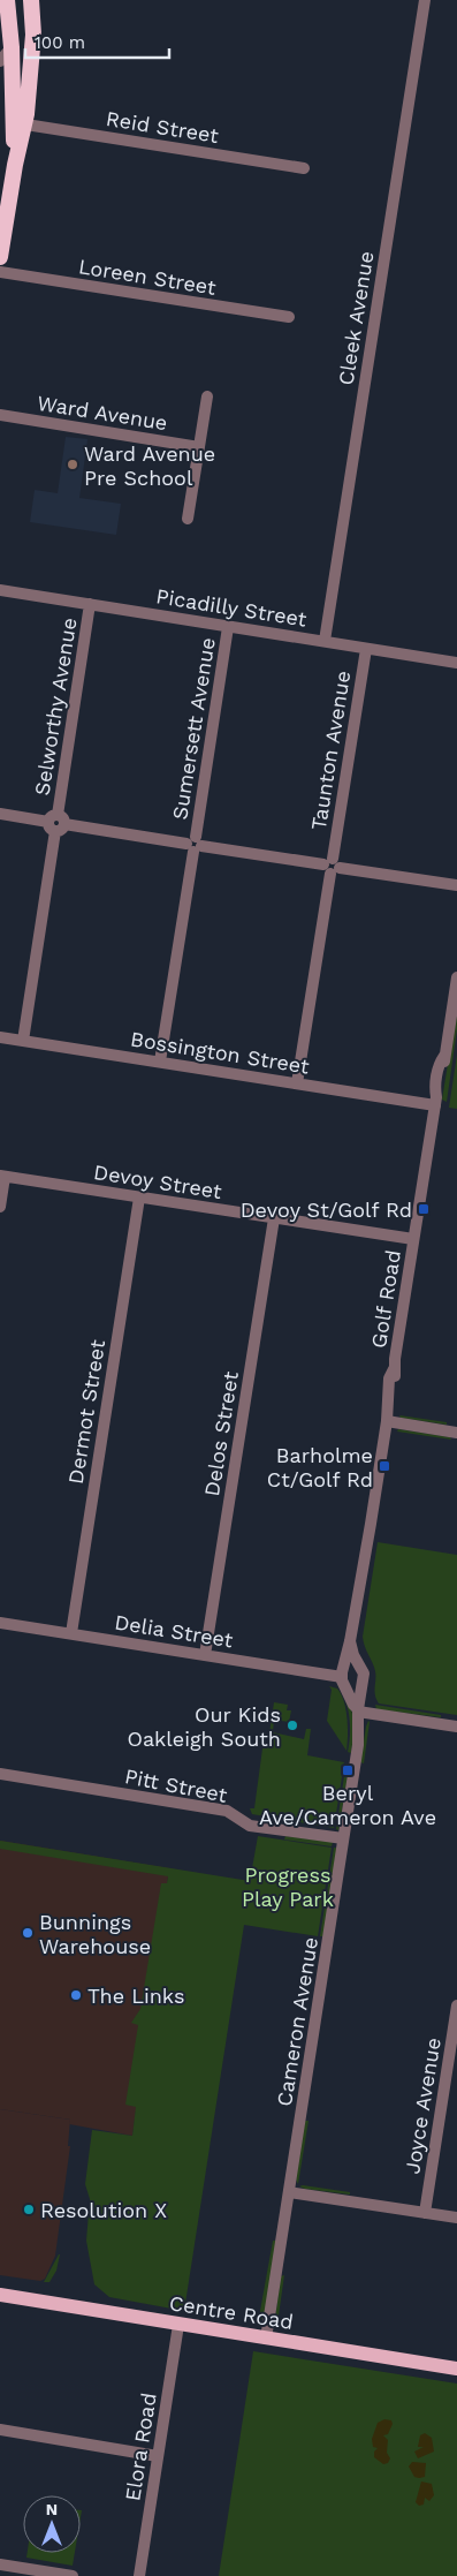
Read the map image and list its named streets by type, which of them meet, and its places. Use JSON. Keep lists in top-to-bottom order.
{
  "streets": {
    "main road": ["Centre Road"],
    "street": [
      "Reid Street",
      "Loreen Street",
      "Cleek Avenue",
      "Ward Avenue",
      "Picadilly Street",
      "Selworthy Avenue",
      "Sumersett Avenue",
      "Taunton Avenue",
      "Bossington Street",
      "Devoy Street",
      "Golf Road",
      "Dermot Street",
      "Delos Street",
      "Delia Street",
      "Pitt Street",
      "Cameron Avenue",
      "Joyce Avenue",
      "Elora Road"
    ]
  },
  "crossings": [
    ["Cleek Avenue", "Picadilly Street"],
    ["Picadilly Street", "Selworthy Avenue"],
    ["Picadilly Street", "Sumersett Avenue"],
    ["Picadilly Street", "Taunton Avenue"],
    ["Selworthy Avenue", "Bossington Street"],
    ["Sumersett Avenue", "Bossington Street"],
    ["Taunton Avenue", "Bossington Street"],
    ["Bossington Street", "Golf Road"],
    ["Devoy Street", "Golf Road"],
    ["Devoy Street", "Dermot Street"],
    ["Devoy Street", "Delos Street"],
    ["Golf Road", "Delia Street"],
    ["Golf Road", "Cameron Avenue"],
    ["Dermot Street", "Delia Street"],
    ["Delos Street", "Delia Street"],
    ["Delia Street", "Cameron Avenue"],
    ["Pitt Street", "Cameron Avenue"],
    ["Cameron Avenue", "Centre Road"],
    ["Centre Road", "Elora Road"]
  ],
  "parks": ["Progress Play Park"],
  "places": {
    "other": [
      "Ward Avenue Pre School",
      "Our Kids Oakleigh South",
      "Bunnings Warehouse",
      "The Links",
      "Resolution X"
    ],
    "transit": ["Devoy St/Golf Rd", "Barholme Ct/Golf Rd", "Beryl Ave/Cameron Ave"]
  },
  "scale_bar": "100 m",
  "north": "top"
}
